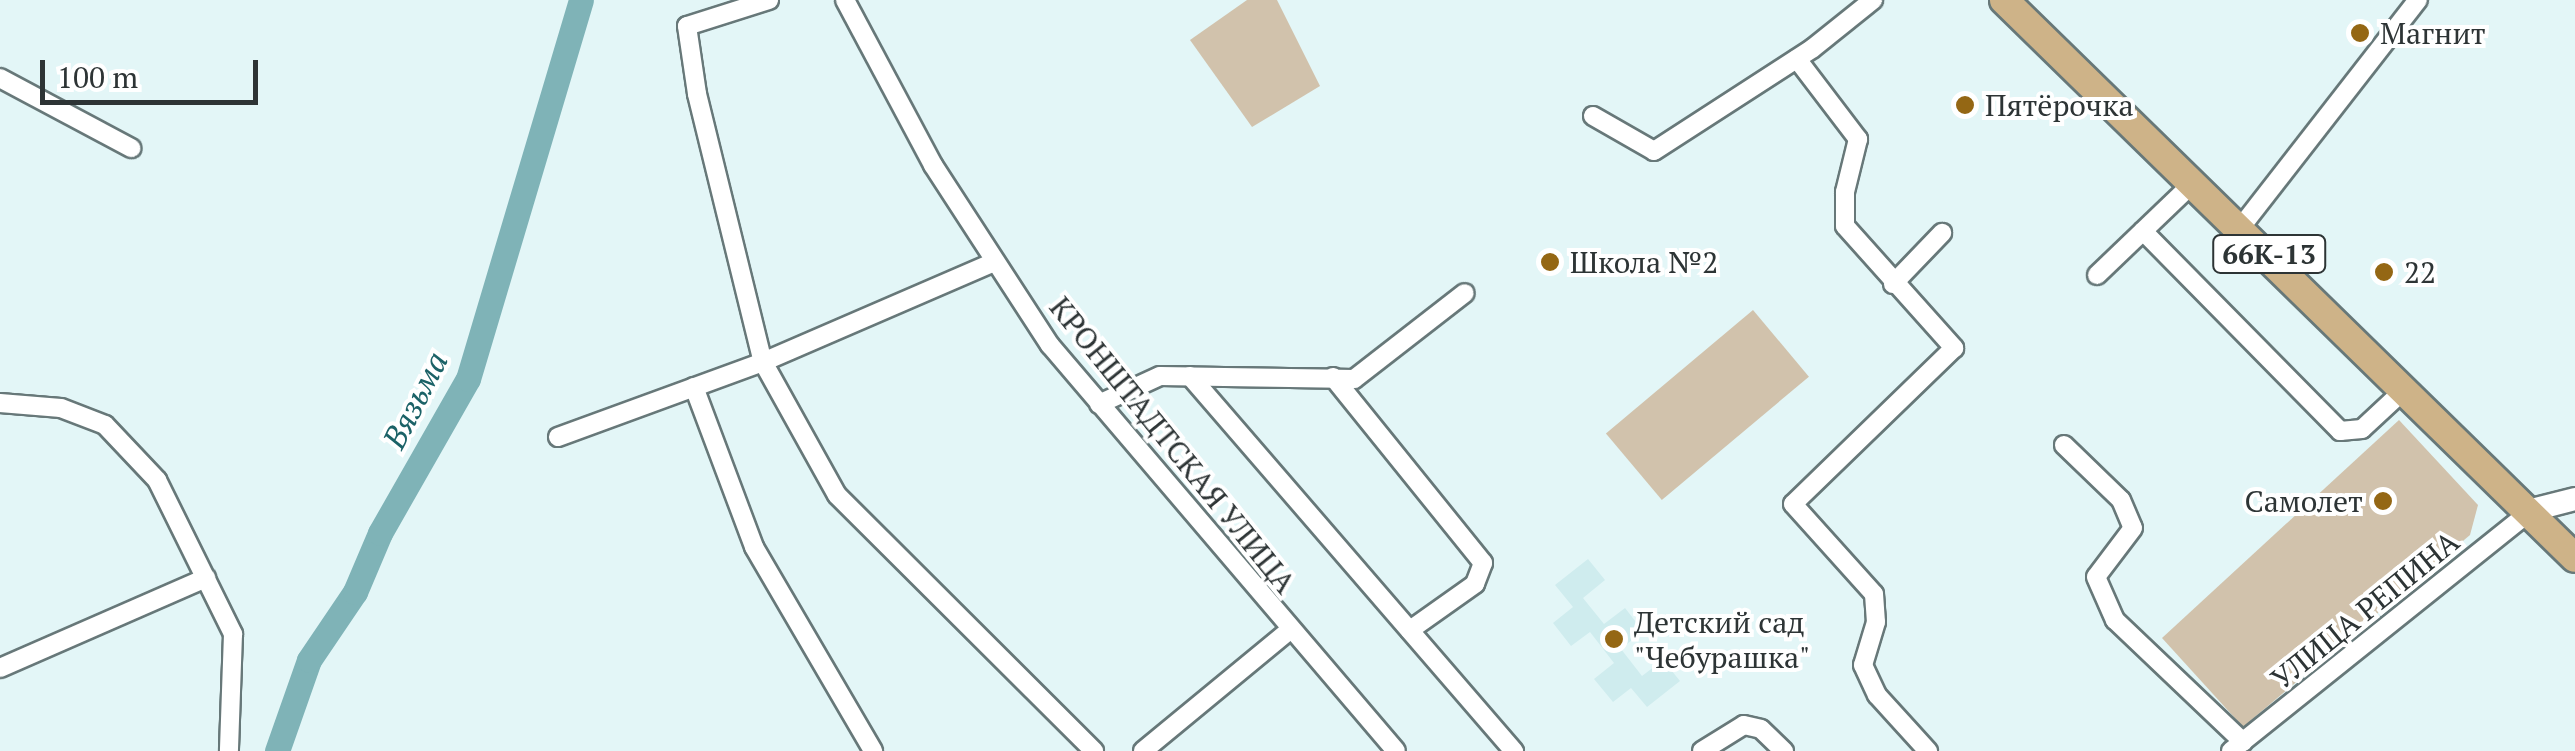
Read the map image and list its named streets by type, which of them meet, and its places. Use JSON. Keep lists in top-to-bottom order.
{
  "streets": {
    "main road": ["66К-13"],
    "street": ["КРОНШТАДТСКАЯ УЛИЦА", "УЛИЦА РЕПИНА"]
  },
  "crossings": [
    ["66К-13", "УЛИЦА РЕПИНА"]
  ],
  "water": ["Вязьма"],
  "places": [
    "Магнит",
    "Пятёрочка",
    "Школа №2",
    "22",
    "Самолет",
    "Детский сад \"Чебурашка\""
  ],
  "scale_bar": "100 m"
}
